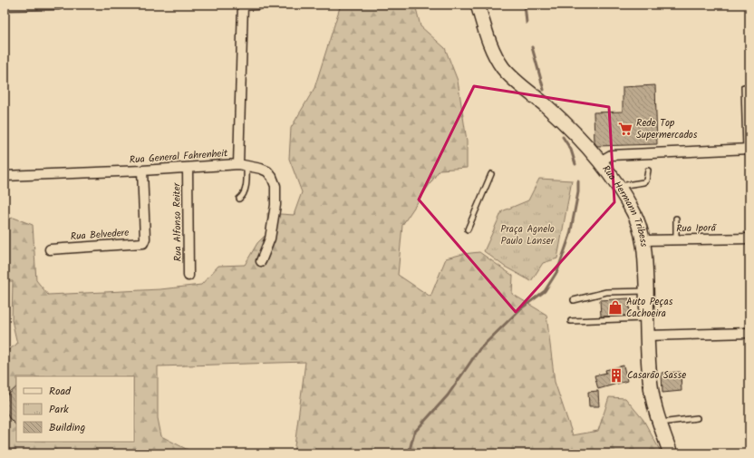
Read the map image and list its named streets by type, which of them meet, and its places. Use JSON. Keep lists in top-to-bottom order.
{
  "streets": {
    "main road": ["Rua Hermann Tribess"],
    "street": [
      "Rua General Fahrenheit",
      "Rua Alfonso Reiter",
      "Rua Iporã",
      "Rua Belvedere"
    ]
  },
  "crossings": [
    ["Rua General Fahrenheit", "Rua Alfonso Reiter"],
    ["Rua General Fahrenheit", "Rua Belvedere"],
    ["Rua Hermann Tribess", "Rua Iporã"]
  ],
  "parks": ["Praça Agnelo Paulo Lanser"],
  "places": {
    "supermarket": ["Rede Top Supermercados"],
    "shop": ["Auto Peças Cachoeira"],
    "building": ["Casarão Sasse"]
  },
  "legend": ["Road", "Park", "Building"]
}
